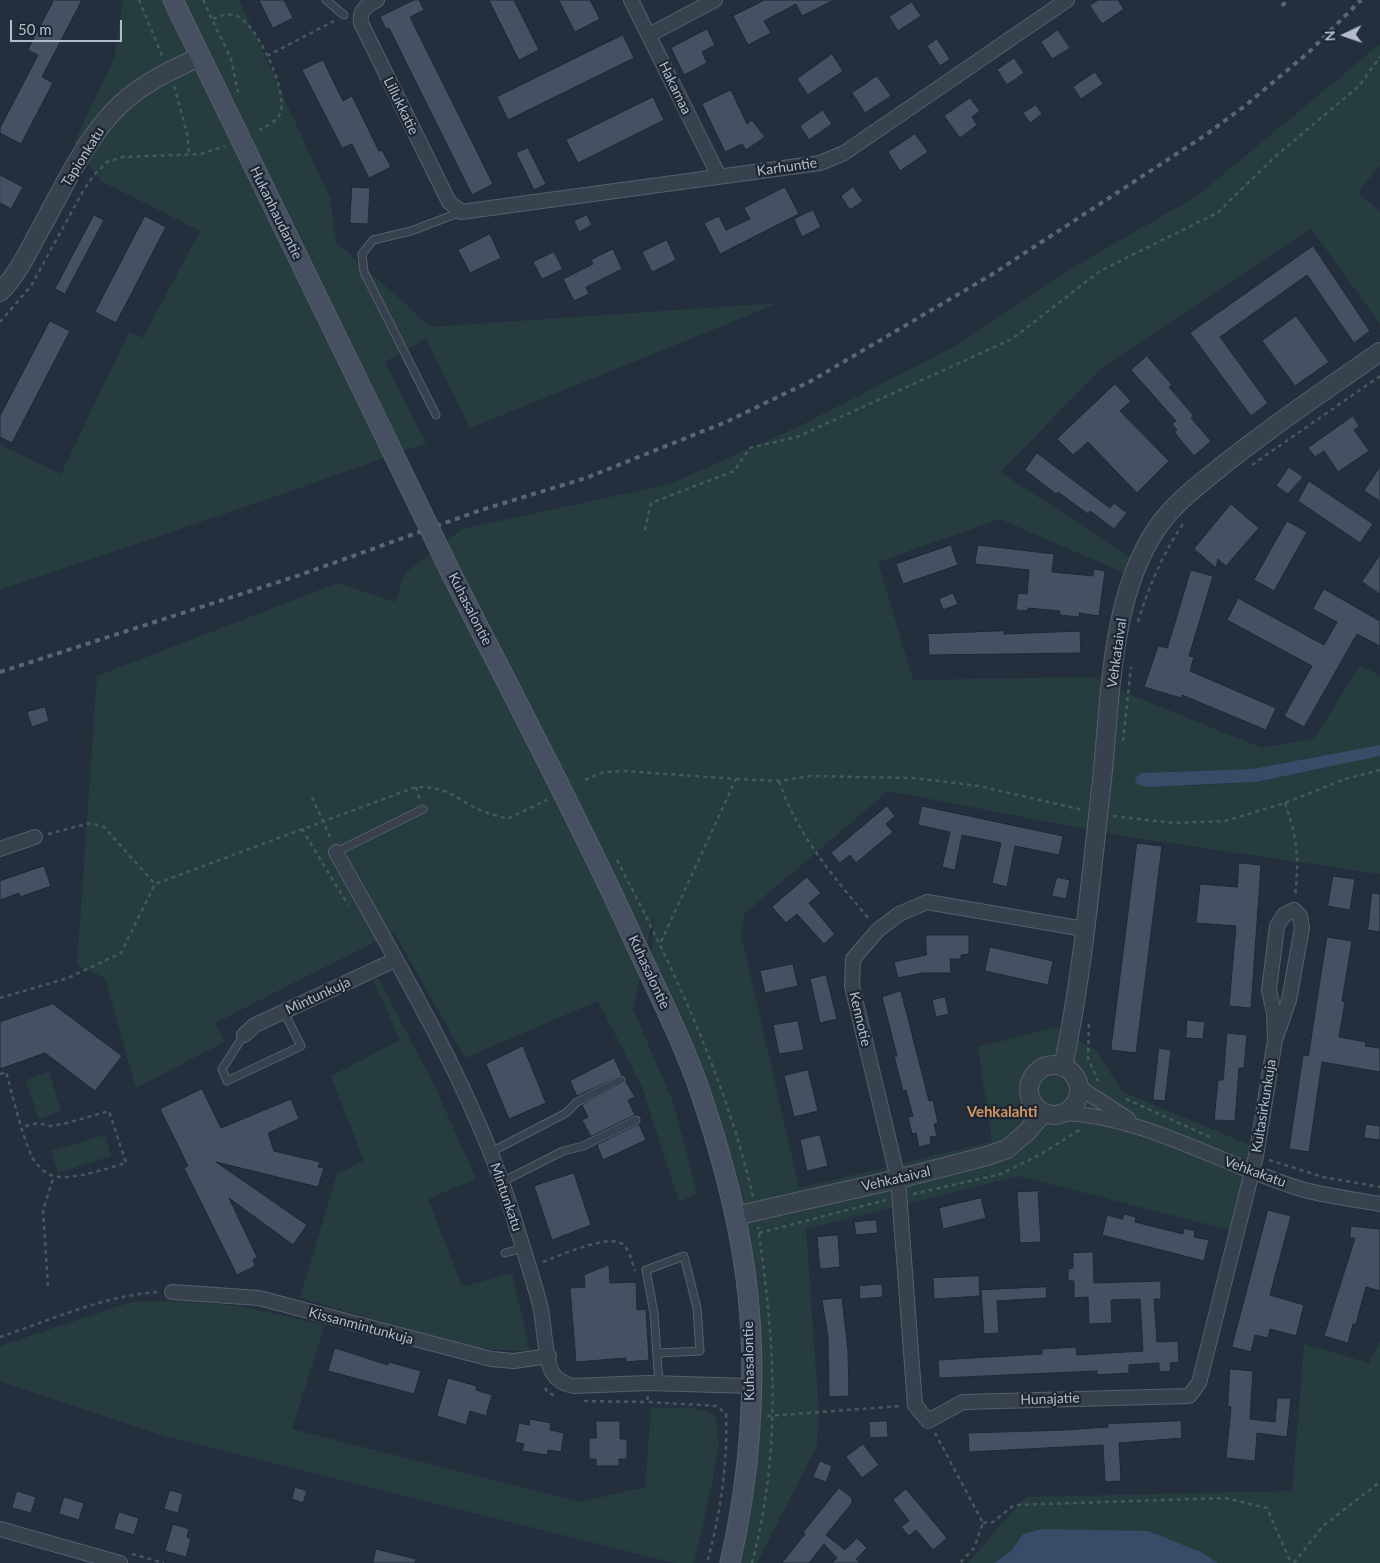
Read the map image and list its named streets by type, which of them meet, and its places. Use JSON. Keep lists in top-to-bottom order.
{
  "streets": {
    "main road": ["Hukanhaudantie", "Kuhasalontie"],
    "street": [
      "Hakamaa",
      "Lillukkatie",
      "Tapionkatu",
      "Karhuntie",
      "Vehkataival",
      "Mintunkuja",
      "Kennotie",
      "Kultasirkunkuja",
      "Vehkakatu",
      "Mintunkatu",
      "Kissanmintunkuja",
      "Hunajatie"
    ]
  },
  "crossings": [
    ["Hakamaa", "Karhuntie"],
    ["Lillukkatie", "Karhuntie"],
    ["Tapionkatu", "Hukanhaudantie"],
    ["Hukanhaudantie", "Kuhasalontie"],
    ["Kuhasalontie", "Vehkataival"],
    ["Kuhasalontie", "Mintunkatu"],
    ["Vehkataival", "Kennotie"],
    ["Vehkataival", "Vehkakatu"],
    ["Mintunkuja", "Mintunkatu"],
    ["Kultasirkunkuja", "Vehkakatu"],
    ["Kultasirkunkuja", "Hunajatie"],
    ["Vehkakatu", "Hunajatie"],
    ["Mintunkatu", "Kissanmintunkuja"]
  ],
  "districts": ["Vehkalahti"],
  "scale_bar": "50 m",
  "north": "left"
}
